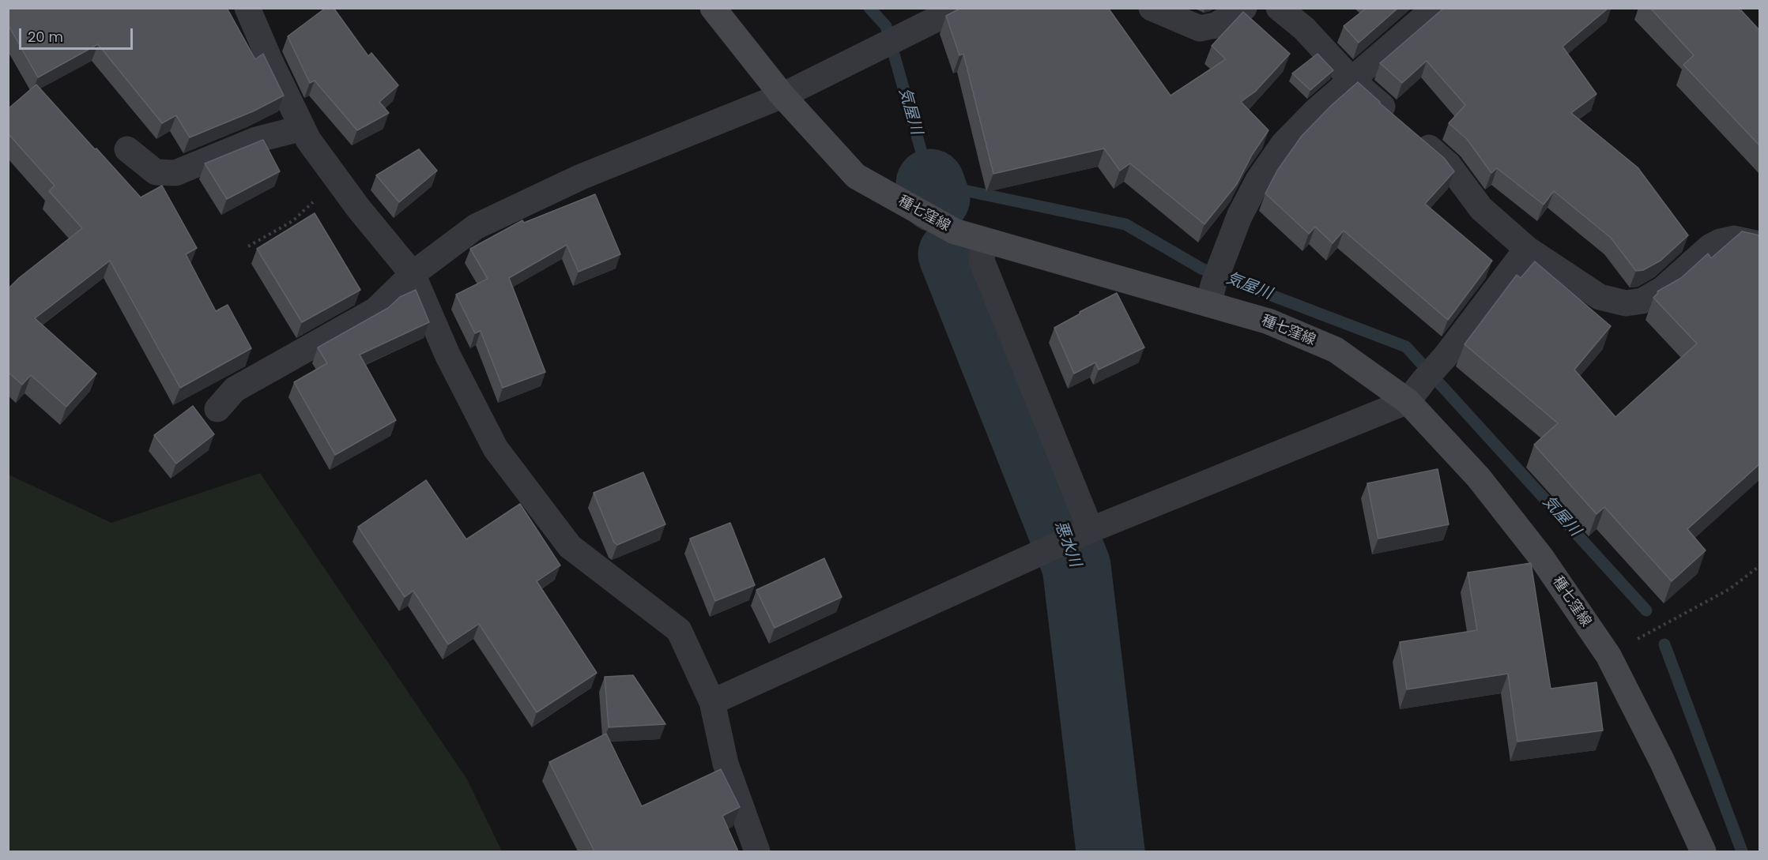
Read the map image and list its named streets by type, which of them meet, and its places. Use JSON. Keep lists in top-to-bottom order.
{
  "streets": {
    "main road": ["種七窪線"]
  },
  "water": ["気屋川", "悪水川"],
  "scale_bar": "20 m"
}
